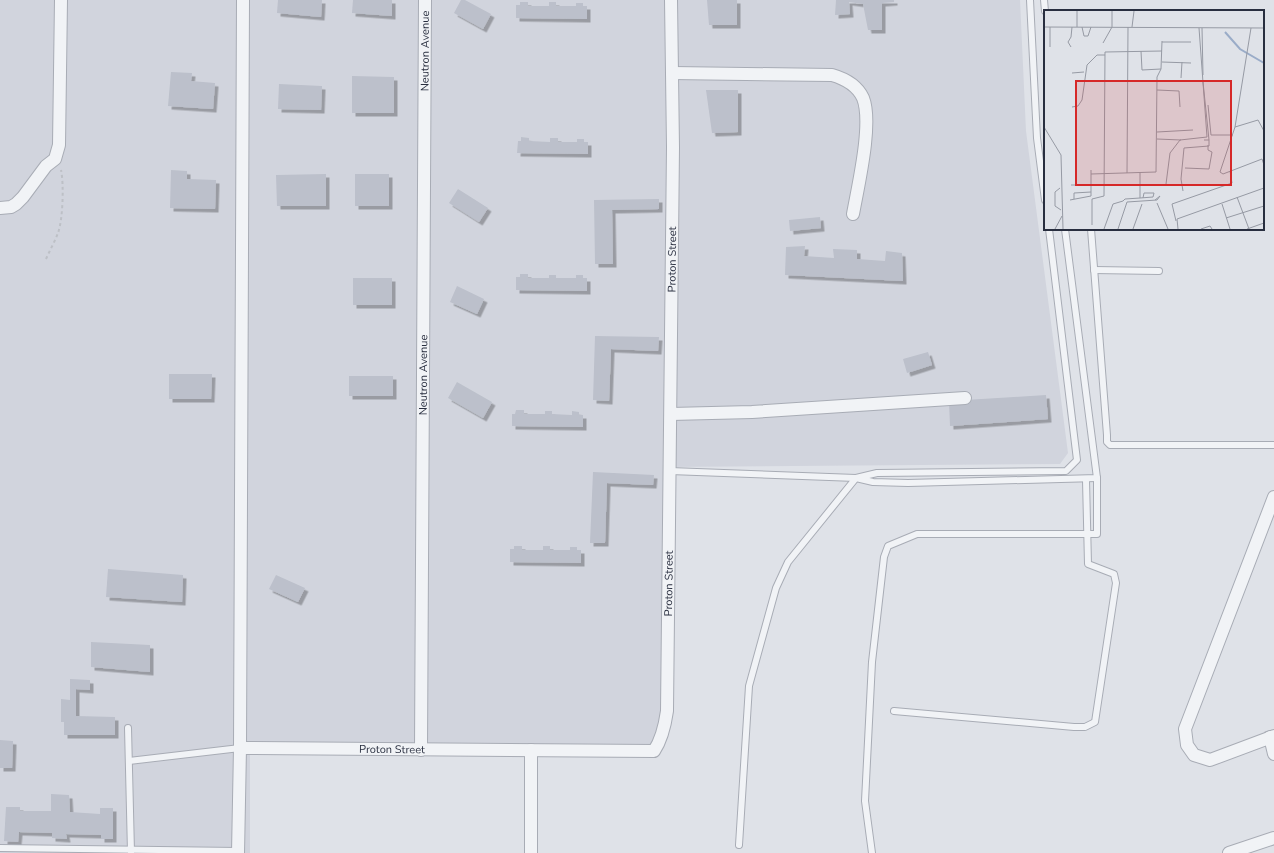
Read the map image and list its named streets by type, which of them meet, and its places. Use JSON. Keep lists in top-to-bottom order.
{
  "streets": {
    "street": ["Neutron Avenue", "Proton Street"]
  },
  "crossings": [
    ["Neutron Avenue", "Proton Street"]
  ]
}
